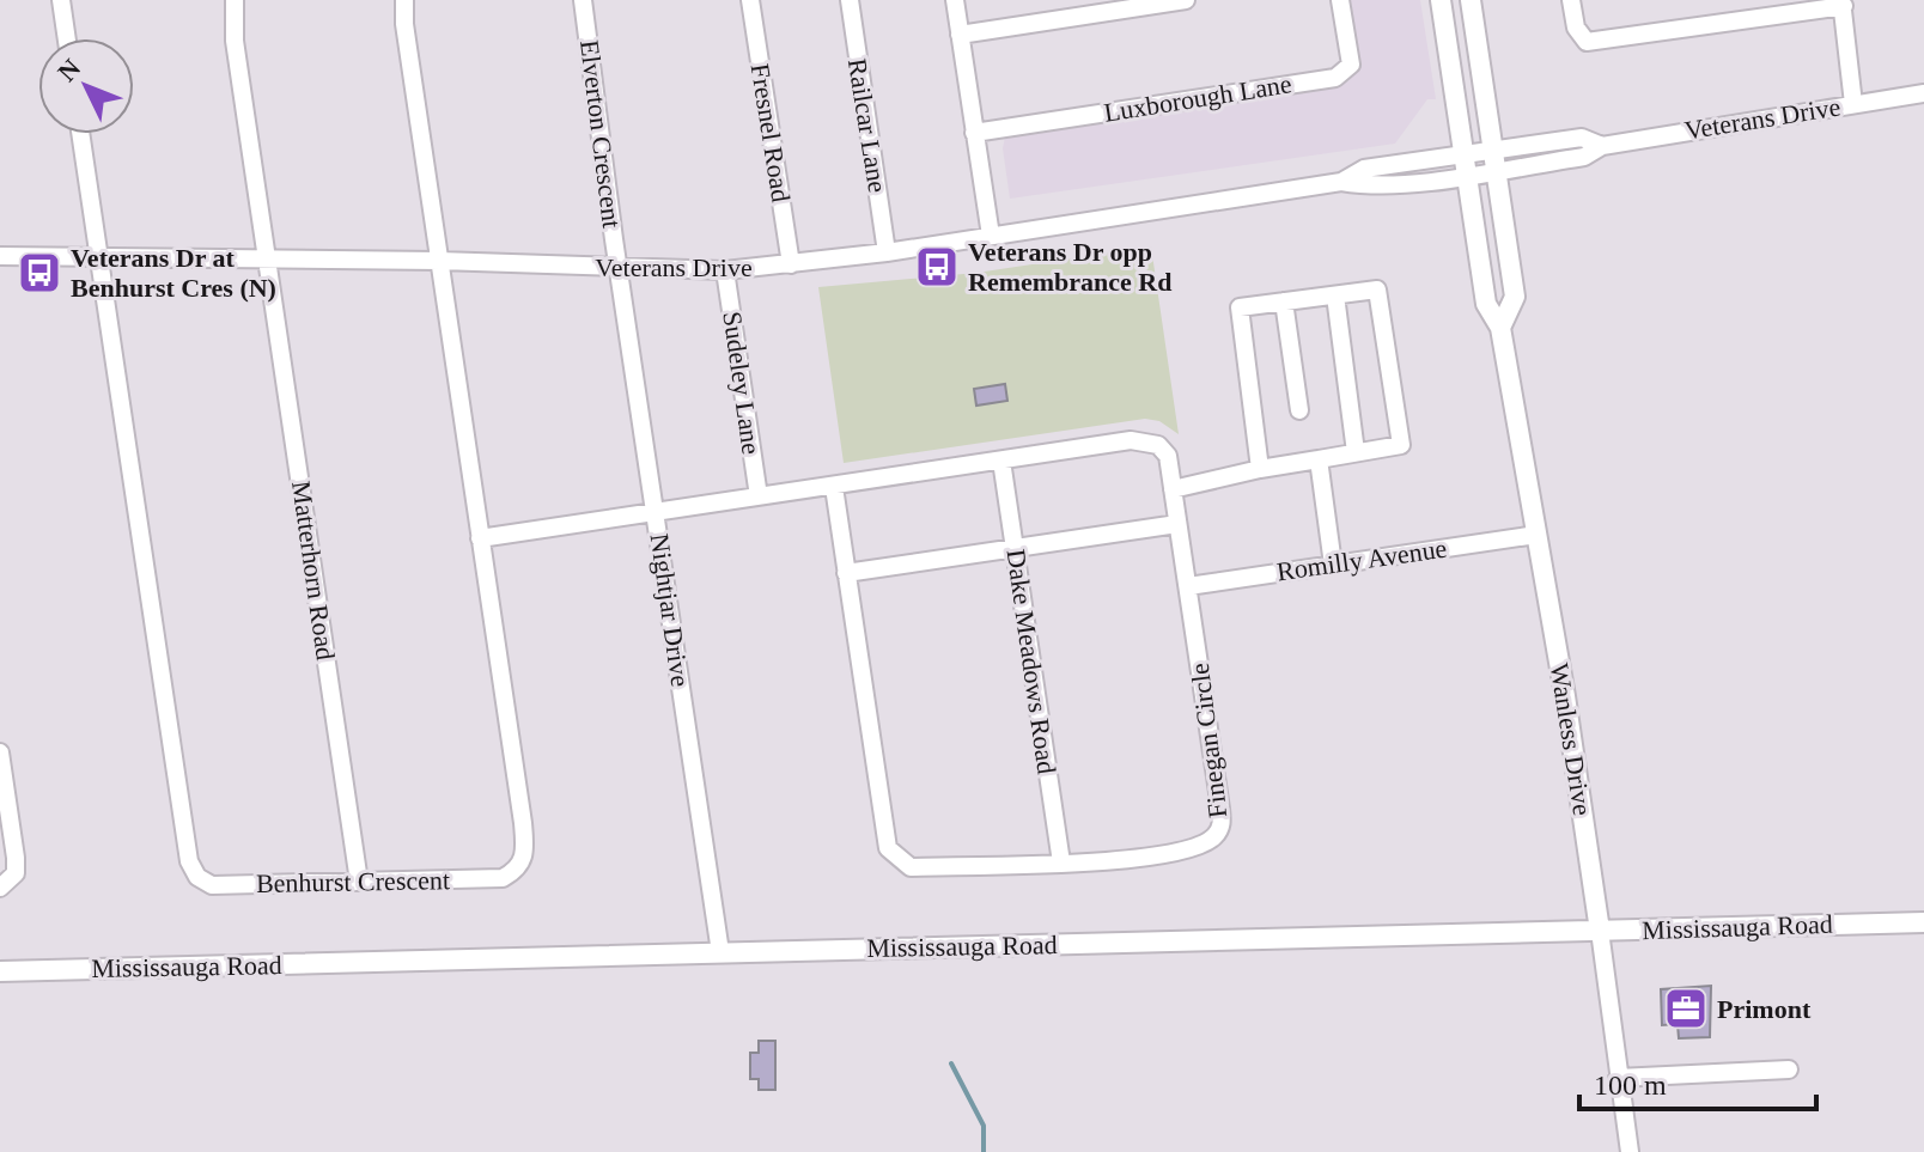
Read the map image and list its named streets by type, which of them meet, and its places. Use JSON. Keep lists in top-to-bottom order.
{
  "streets": {
    "main road": ["Wanless Drive", "Mississauga Road"],
    "street": [
      "Luxborough Lane",
      "Veterans Drive",
      "Railcar Lane",
      "Fresnel Road",
      "Elverton Crescent",
      "Sudeley Lane",
      "Romilly Avenue",
      "Matterhorn Road",
      "Nightjar Drive",
      "Dake Meadows Road",
      "Finegan Circle",
      "Benhurst Crescent"
    ]
  },
  "crossings": [
    ["Veterans Drive", "Railcar Lane"],
    ["Veterans Drive", "Fresnel Road"],
    ["Veterans Drive", "Elverton Crescent"],
    ["Veterans Drive", "Sudeley Lane"],
    ["Veterans Drive", "Matterhorn Road"],
    ["Veterans Drive", "Nightjar Drive"],
    ["Veterans Drive", "Wanless Drive"],
    ["Veterans Drive", "Benhurst Crescent"],
    ["Elverton Crescent", "Nightjar Drive"],
    ["Sudeley Lane", "Finegan Circle"],
    ["Romilly Avenue", "Wanless Drive"],
    ["Romilly Avenue", "Finegan Circle"],
    ["Matterhorn Road", "Benhurst Crescent"],
    ["Nightjar Drive", "Finegan Circle"],
    ["Nightjar Drive", "Mississauga Road"],
    ["Dake Meadows Road", "Finegan Circle"],
    ["Wanless Drive", "Mississauga Road"],
    ["Finegan Circle", "Benhurst Crescent"]
  ],
  "places": {
    "bus stop": ["Veterans Dr opp Remembrance Rd", "Veterans Dr at Benhurst Cres (N)"],
    "office": ["Primont"]
  },
  "scale_bar": "100 m",
  "north": "top left"
}
